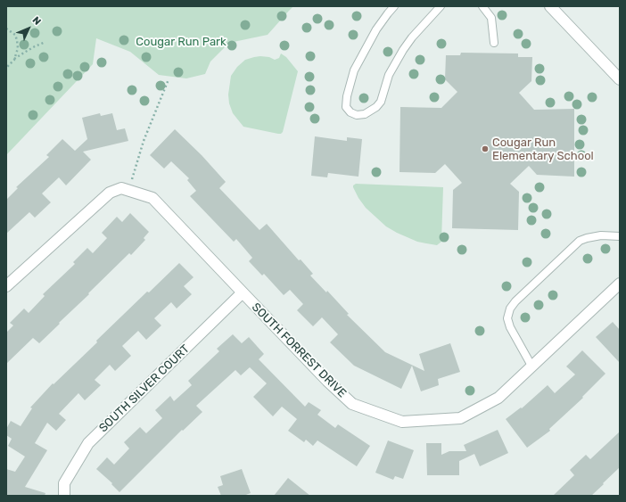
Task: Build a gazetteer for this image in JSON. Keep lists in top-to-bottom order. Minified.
{"streets":{"street":["SOUTH FORREST DRIVE","SOUTH SILVER COURT"]},"crossings":[["SOUTH FORREST DRIVE","SOUTH SILVER COURT"]],"parks":["Cougar Run Park"],"places":["Cougar Run Elementary School"],"north":"top right"}
